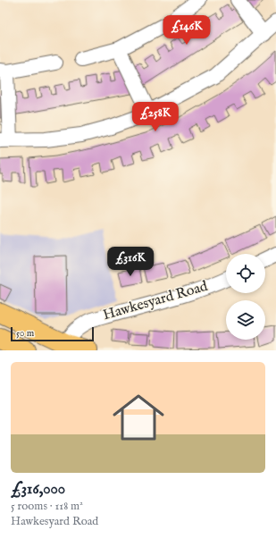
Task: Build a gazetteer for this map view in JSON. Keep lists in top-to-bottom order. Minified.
{"streets":{"street":["Hawkesyard Road"]},"scale_bar":"50 m","page":{"price":["£146K","£258K","£316K"],"scale":"50 m","list":[{"name":"£316,000","note":"5 rooms · 118 m² · Hawkesyard Road"}]}}
